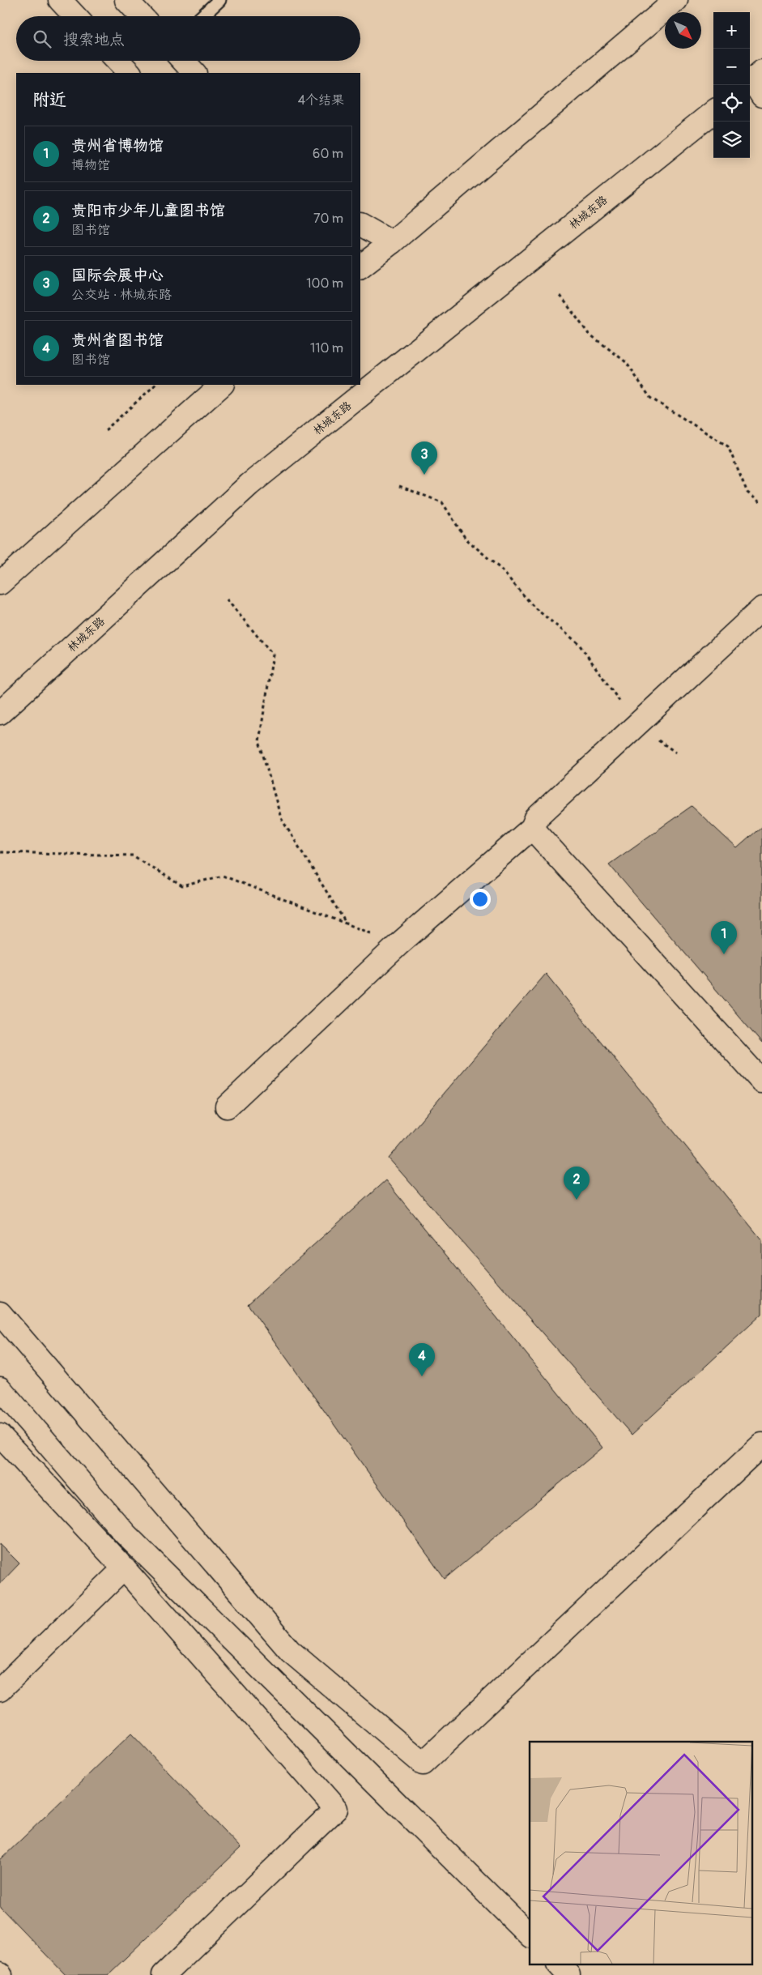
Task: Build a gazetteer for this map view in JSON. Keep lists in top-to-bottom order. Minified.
{"streets":{"street":["林城东路"]},"north":"bottom right","page":{"map_buttons":["+","−"],"search":"搜索地点","heading":["附近","4个结果"],"list":[{"mark":"1","name":"贵州省博物馆","note":"博物馆","value":"60 m"},{"mark":"2","name":"贵阳市少年儿童图书馆","note":"图书馆","value":"70 m"},{"mark":"3","name":"国际会展中心","note":"公交站 · 林城东路","value":"100 m"},{"mark":"4","name":"贵州省图书馆","note":"图书馆","value":"110 m"}],"pins":["3","1","2","4"]}}
